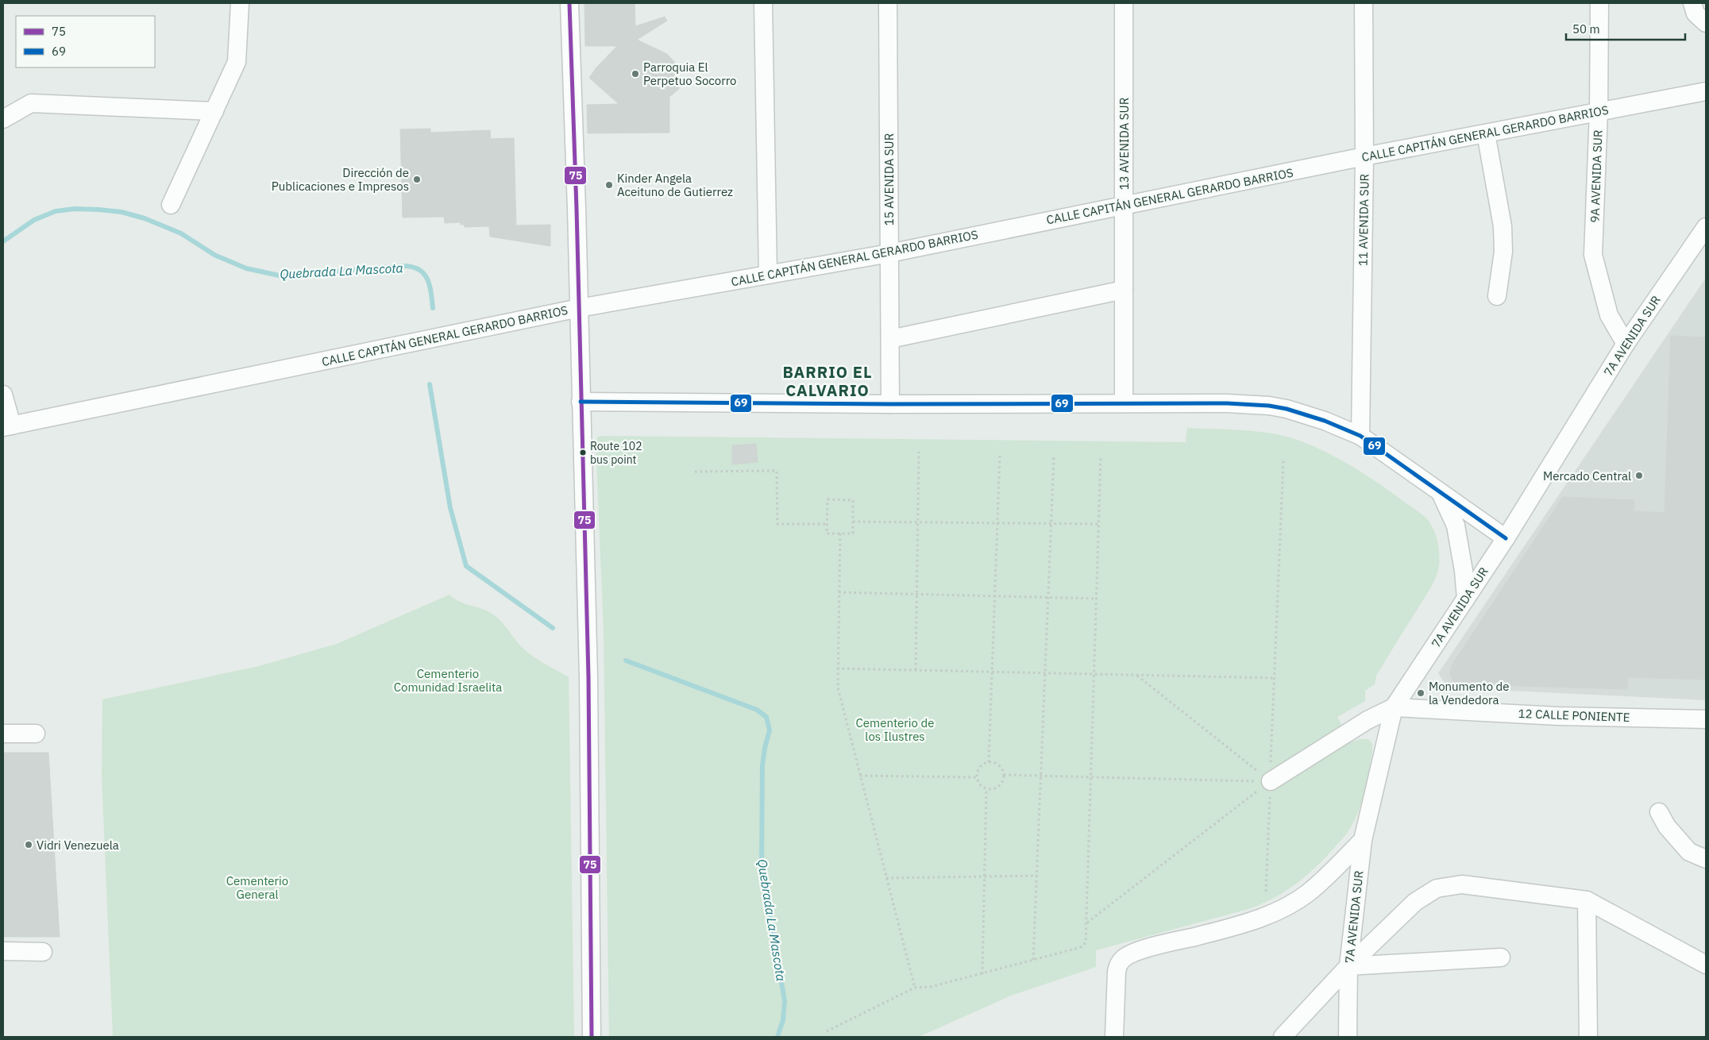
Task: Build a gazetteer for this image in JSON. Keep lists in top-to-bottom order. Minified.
{"streets":{"street":["CALLE CAPITÁN GENERAL GERARDO BARRIOS","13 AVENIDA SUR","9A AVENIDA SUR","15 AVENIDA SUR","11 AVENIDA SUR","7A AVENIDA SUR","12 CALLE PONIENTE"]},"crossings":[["CALLE CAPITÁN GENERAL GERARDO BARRIOS","13 AVENIDA SUR"],["CALLE CAPITÁN GENERAL GERARDO BARRIOS","9A AVENIDA SUR"],["CALLE CAPITÁN GENERAL GERARDO BARRIOS","15 AVENIDA SUR"],["CALLE CAPITÁN GENERAL GERARDO BARRIOS","11 AVENIDA SUR"],["9A AVENIDA SUR","7A AVENIDA SUR"],["7A AVENIDA SUR","12 CALLE PONIENTE"]],"districts":["BARRIO EL CALVARIO"],"water":["Quebrada La Mascota"],"parks":["Cementerio Comunidad Israelita","Cementerio de los Ilustres","Cementerio General"],"places":["Parroquia El Perpetuo Socorro","Dirección de Publicaciones e Impresos","Kinder Angela Aceituno de Gutierrez","Route 102 bus point","Mercado Central","Monumento de la Vendedora","Vidri Venezuela"],"lines":["transit line 75","transit line 69"],"legend":["75","69"],"scale_bar":"50 m"}
